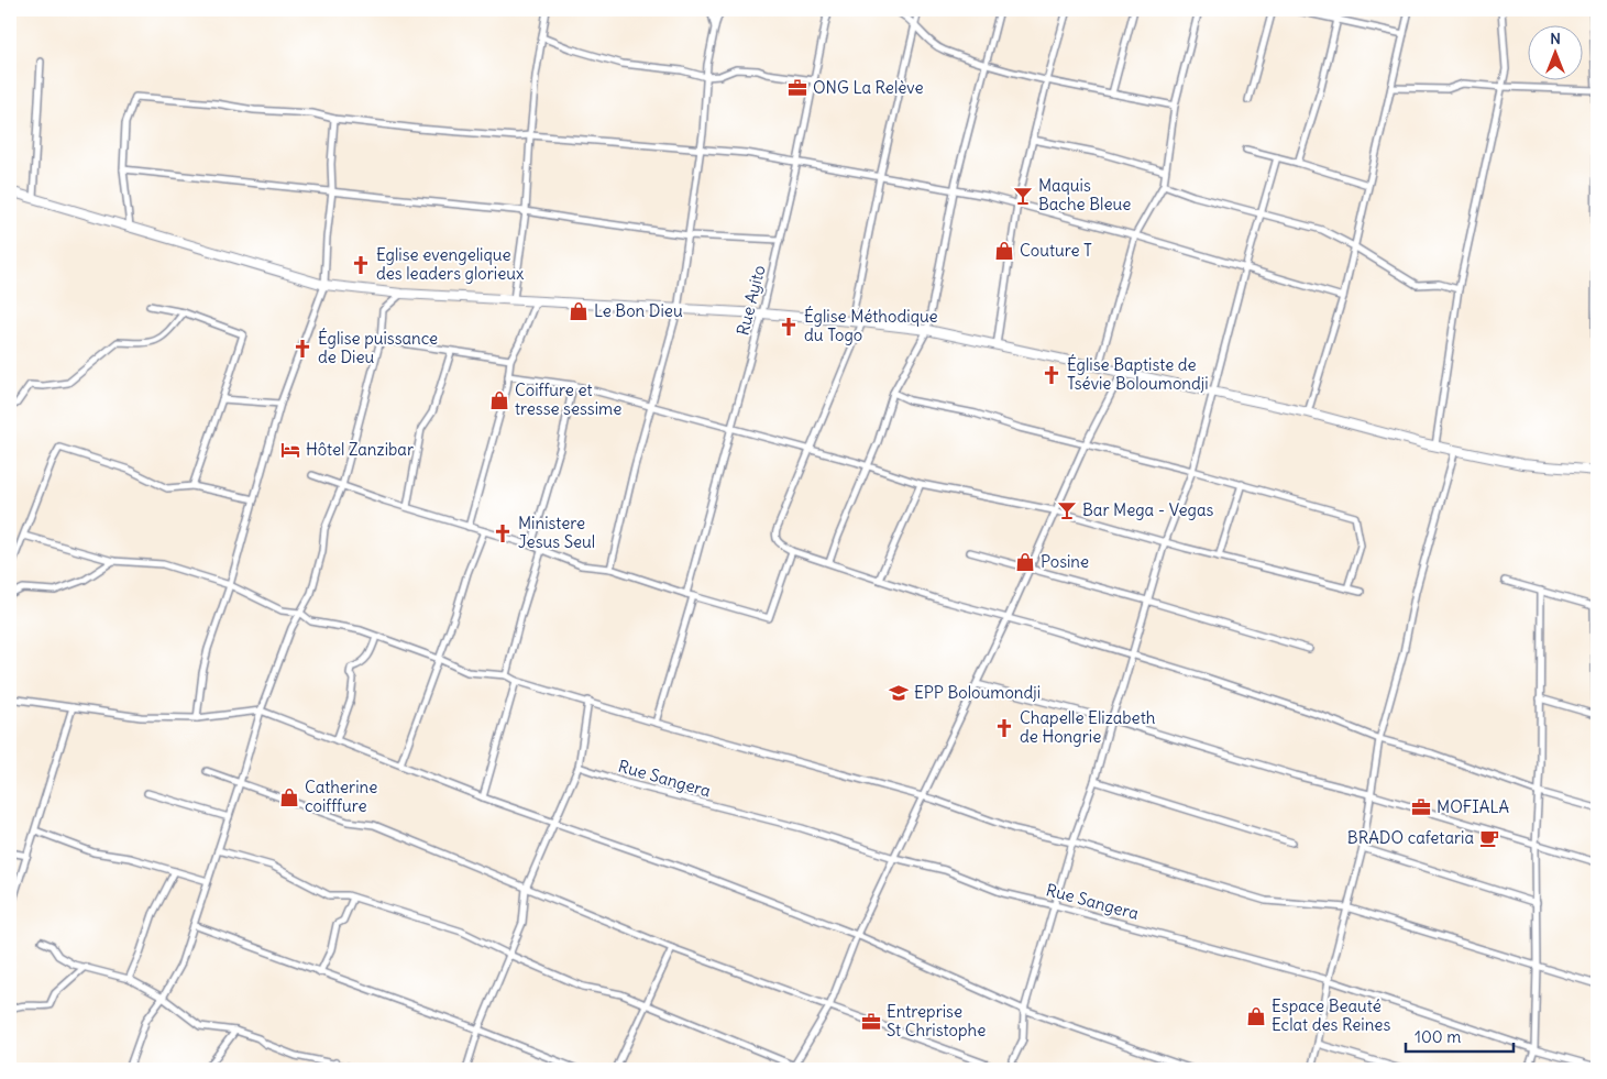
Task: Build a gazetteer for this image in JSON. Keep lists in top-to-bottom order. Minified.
{"streets":{"street":["Rue Ayito","Rue Sangera"]},"places":{"office":["ONG La Relève","MOFIALA","Entreprise St Christophe"],"bar":["Maquis Bache Bleue","Bar Mega - Vegas"],"shop":["Couture T","Le Bon Dieu","Coiffure et tresse sessime","Posine","Catherine coifffure","Espace Beauté Eclat des Reines"],"church":["Eglise evengelique des leaders glorieux","Église Méthodique du Togo","Église puissance de Dieu","Église Baptiste de Tsévie Boloumondji","Ministere Jesus Seul","Chapelle Elizabeth de Hongrie"],"hotel":["Hôtel Zanzibar"],"school or university":["EPP Boloumondji"],"cafe":["BRADO cafetaria"]},"scale_bar":"100 m","north":"top"}
